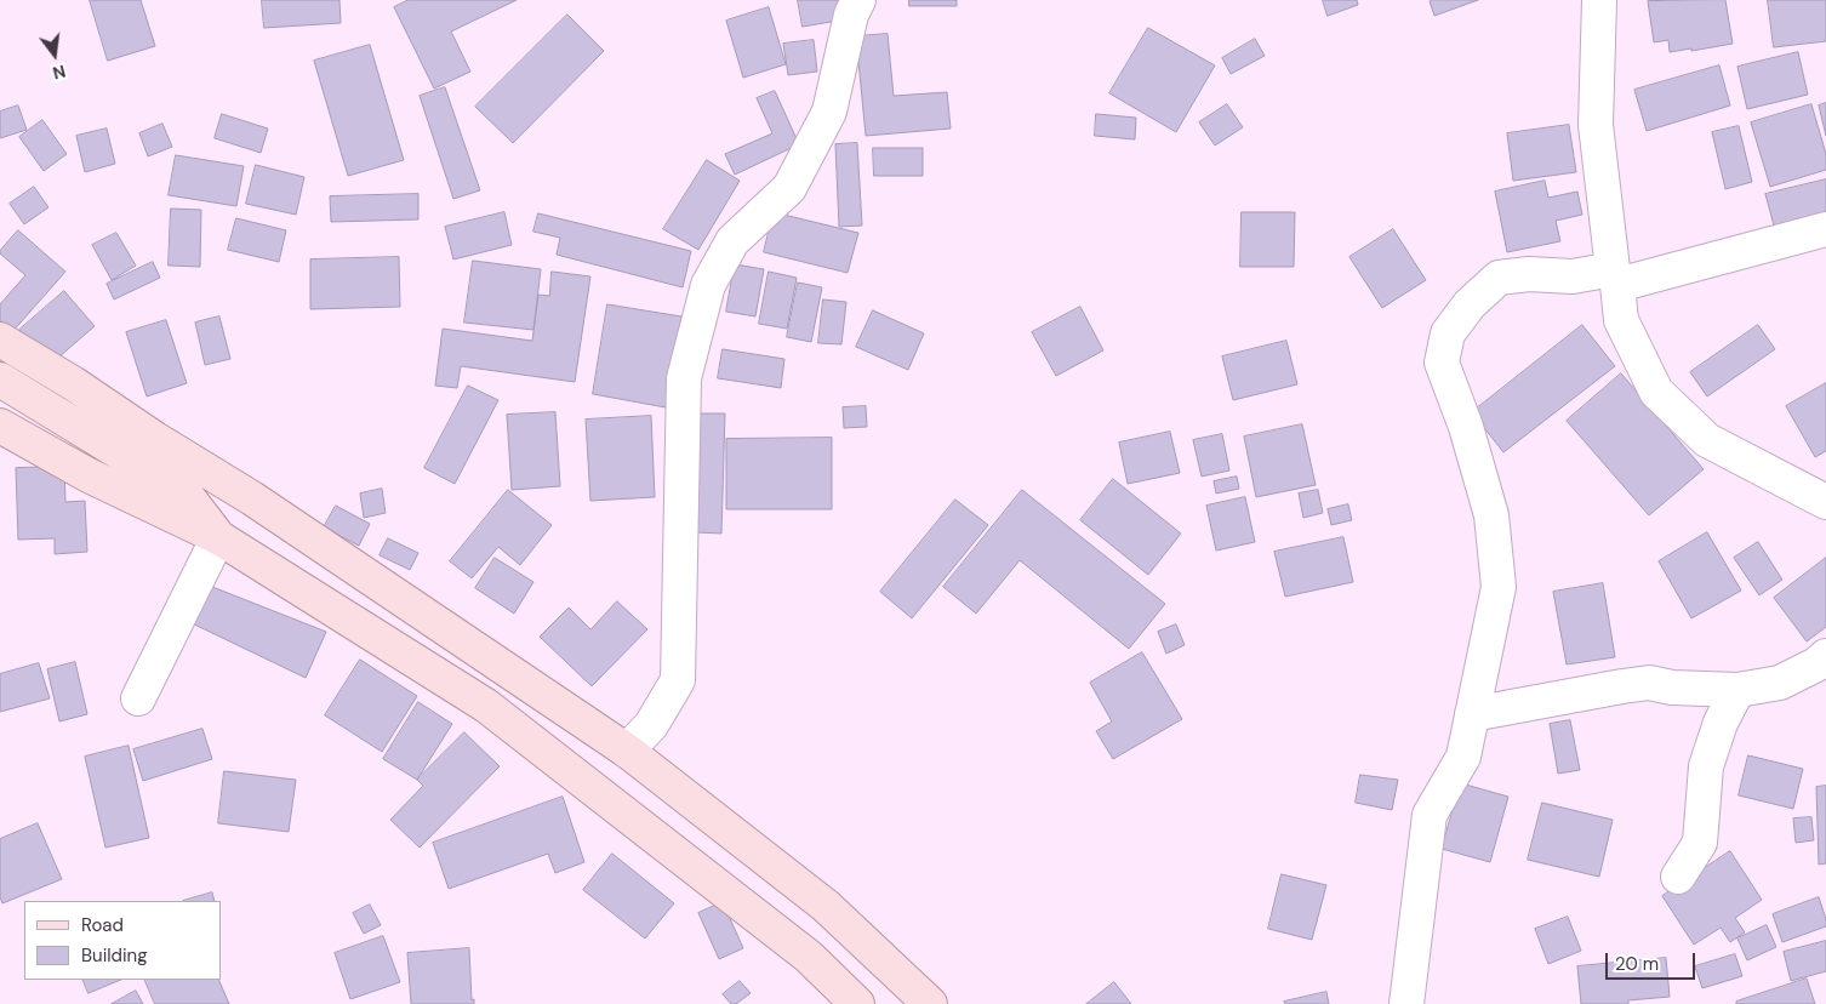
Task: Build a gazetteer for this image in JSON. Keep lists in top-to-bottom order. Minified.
{"legend":["Road","Building"],"scale_bar":"20 m","north":"bottom"}
